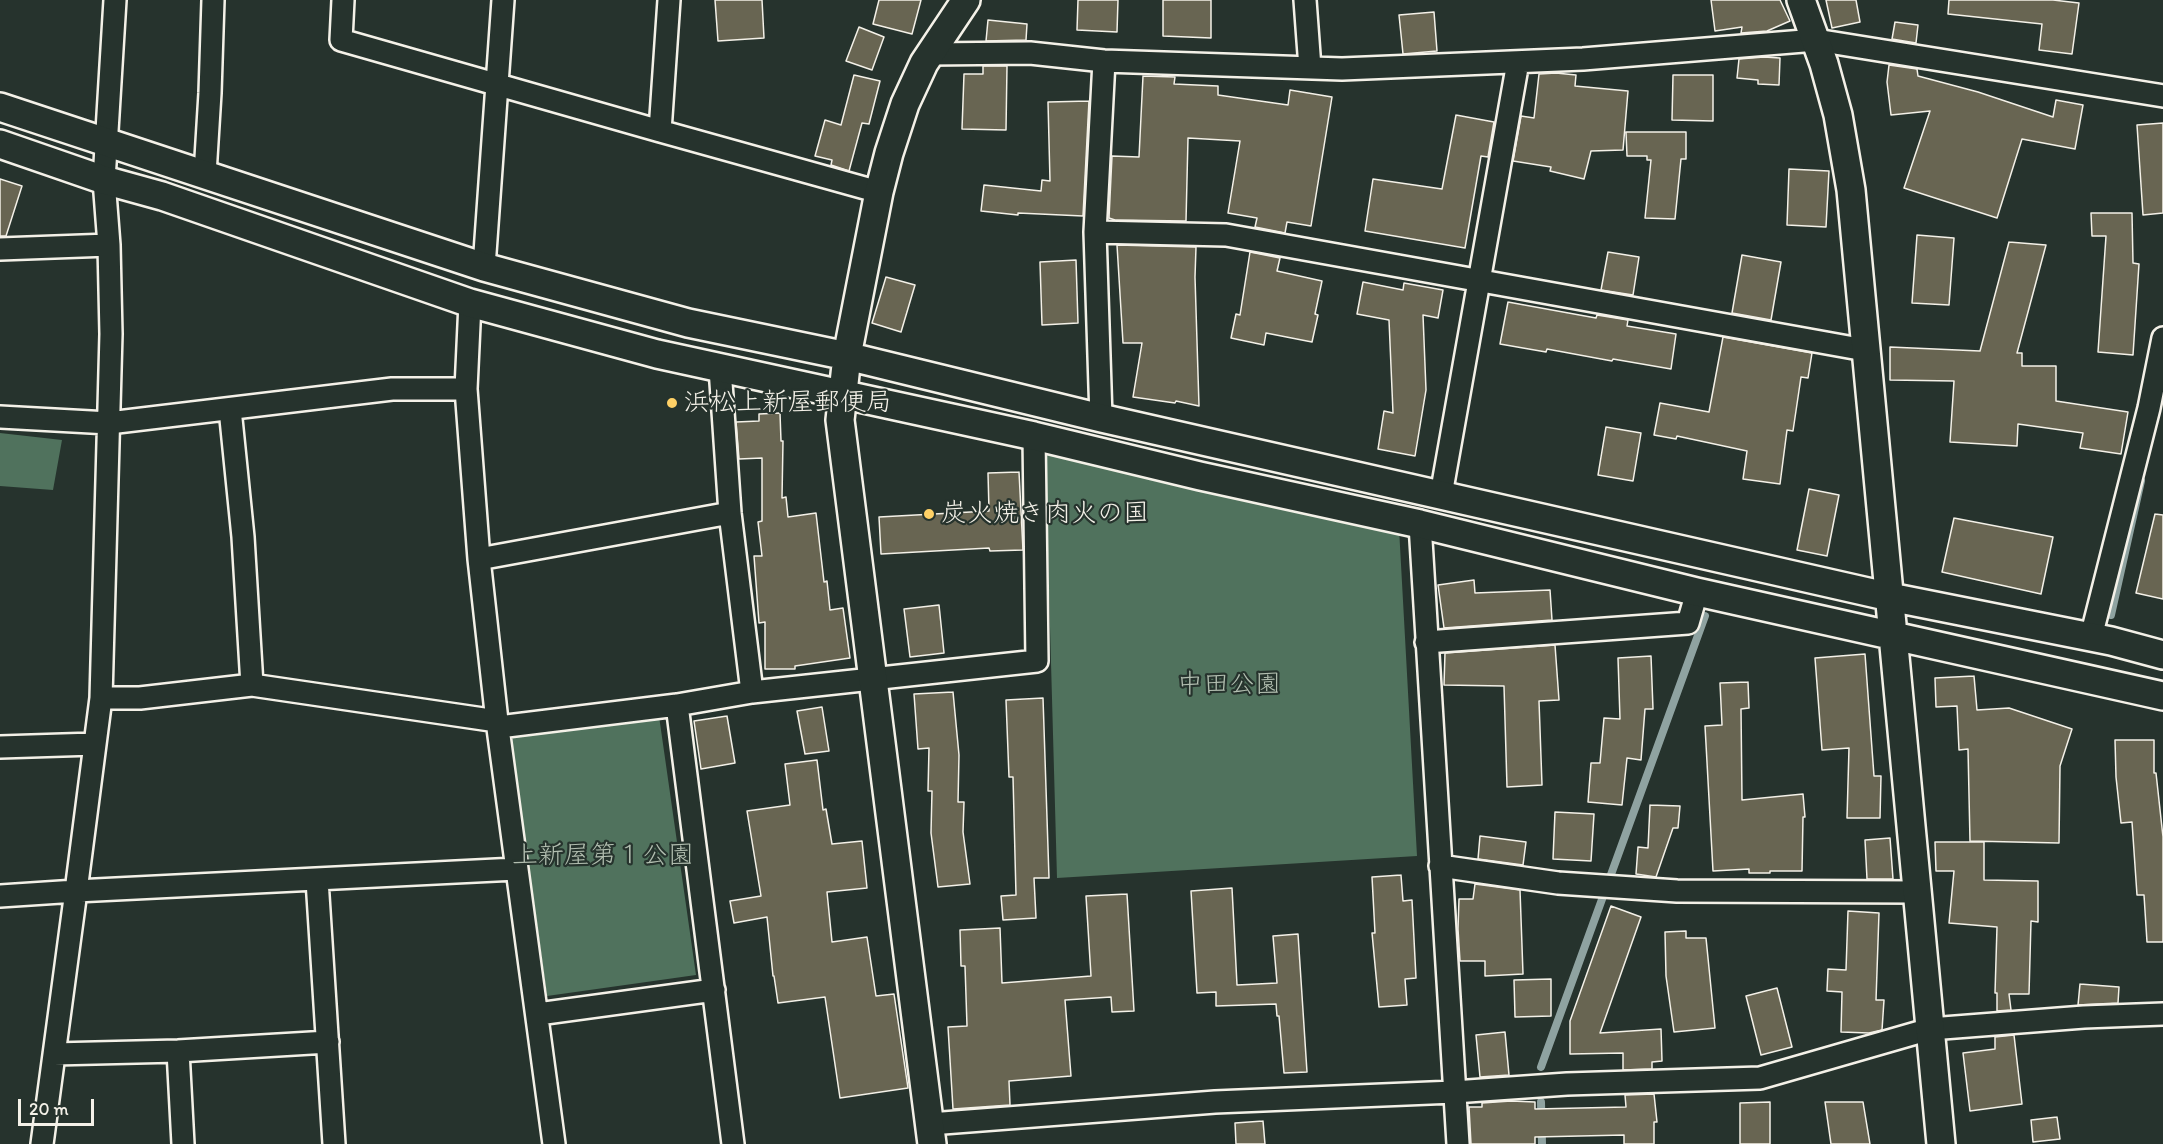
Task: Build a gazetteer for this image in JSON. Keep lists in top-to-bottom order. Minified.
{"parks":["中田公園","上新屋第１公園"],"places":["浜松上新屋郵便局","炭火焼き肉火の国"],"scale_bar":"20 m"}
